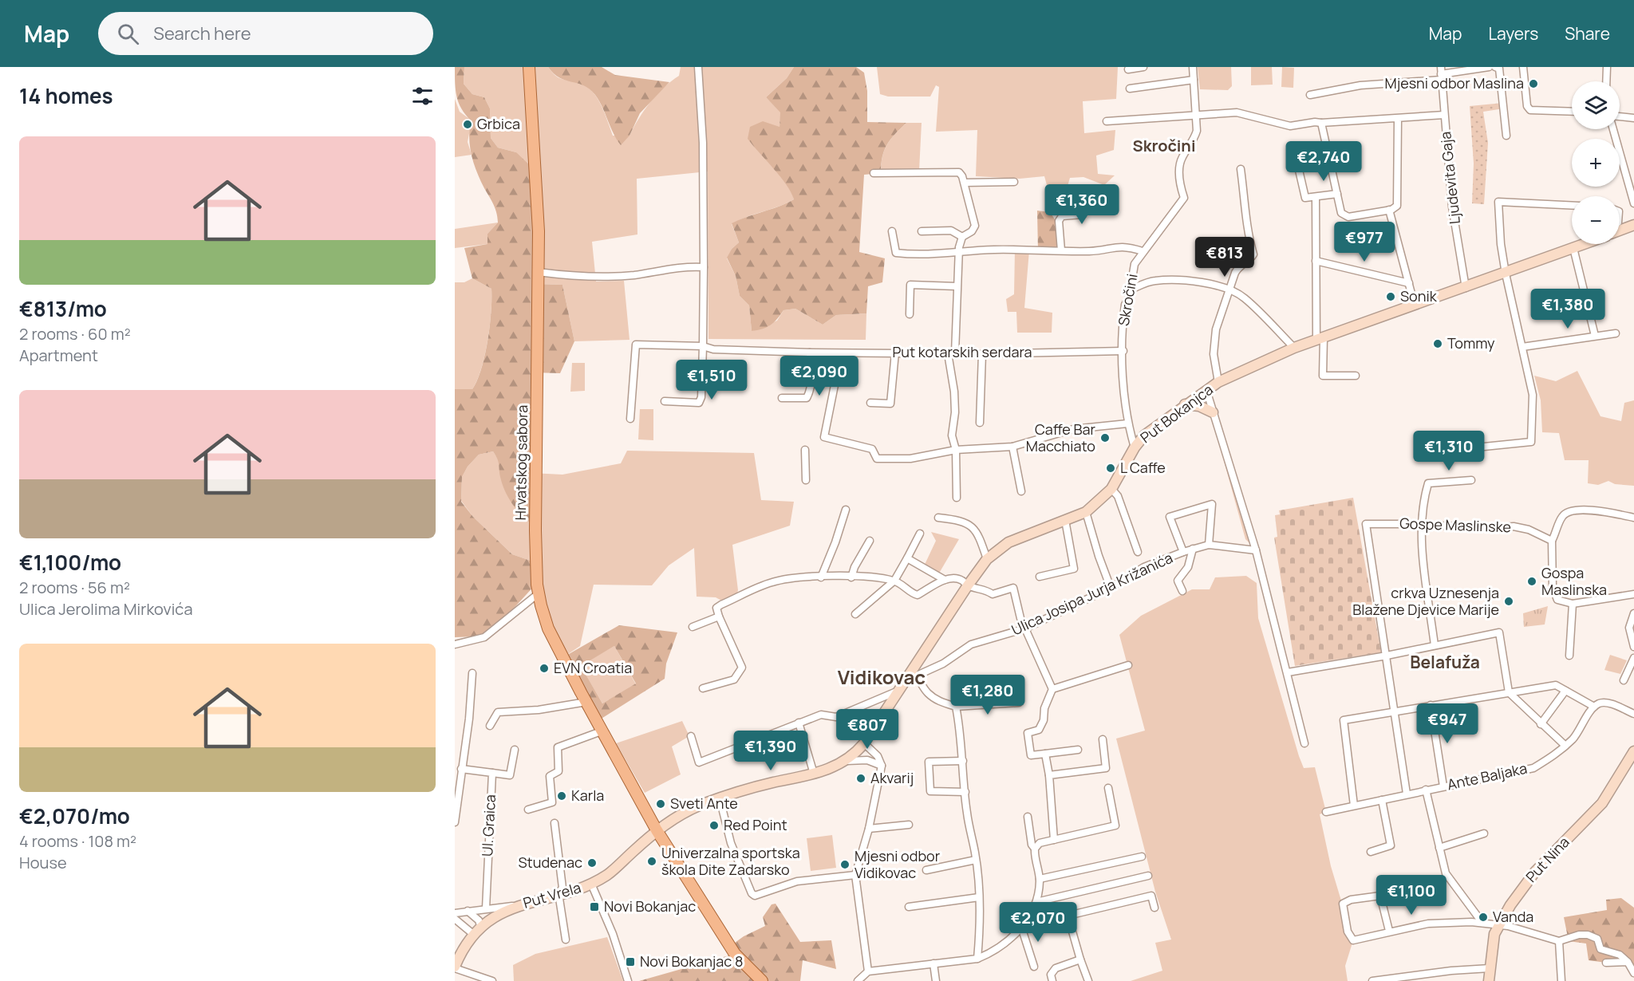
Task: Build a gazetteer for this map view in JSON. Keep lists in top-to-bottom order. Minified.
{"streets":{"main road":["Put Bokanjca","Hrvatskog sabora","Put Nina","Put Vrela"],"street":["Ljudevita Gaja","Skročini","Put kotarskih serdara","Gospe Maslinske","Ulica Josipa Jurja Križanića","Ante Baljaka","Ul. Graica"]},"crossings":[["Ljudevita Gaja","Put Bokanjca"],["Skročini","Put kotarskih serdara"],["Skročini","Put Bokanjca"],["Put Bokanjca","Hrvatskog sabora"],["Put Bokanjca","Ulica Josipa Jurja Križanića"],["Put Bokanjca","Put Vrela"],["Hrvatskog sabora","Put Vrela"]],"districts":["Skročini","Belafuža","Vidikovac"],"places":{"other":["Mjesni odbor Maslina","Grbica","Sonik","Tommy","Caffe Bar Macchiato","L Caffe","Gospa Maslinska","crkva Uznesenja Blažene Djevice Marije","EVN Croatia","Akvarij","Karla","Sveti Ante","Red Point","Univerzalna sportska škola Dite Zadarsko","Studenac","Mjesni odbor Vidikovac","Vanda"],"transit":["Novi Bokanjac","Novi Bokanjac 8"]},"page":{"header":"Map","search":"Search here","nav":["Map","Layers","Share"],"heading":"14 homes","map_buttons":["+","−"],"list":[{"name":"€813/mo","note":"2 rooms · 60 m² · Apartment"},{"name":"€1,100/mo","note":"2 rooms · 56 m² · Ulica Jerolima Mirkovića"},{"name":"€2,070/mo","note":"4 rooms · 108 m² · House"}],"price":["€2,740","€1,360","€977","€813","€1,380","€2,090","€1,510","€1,310","€1,280","€947","€807","€1,390","€1,100","€2,070"]}}
